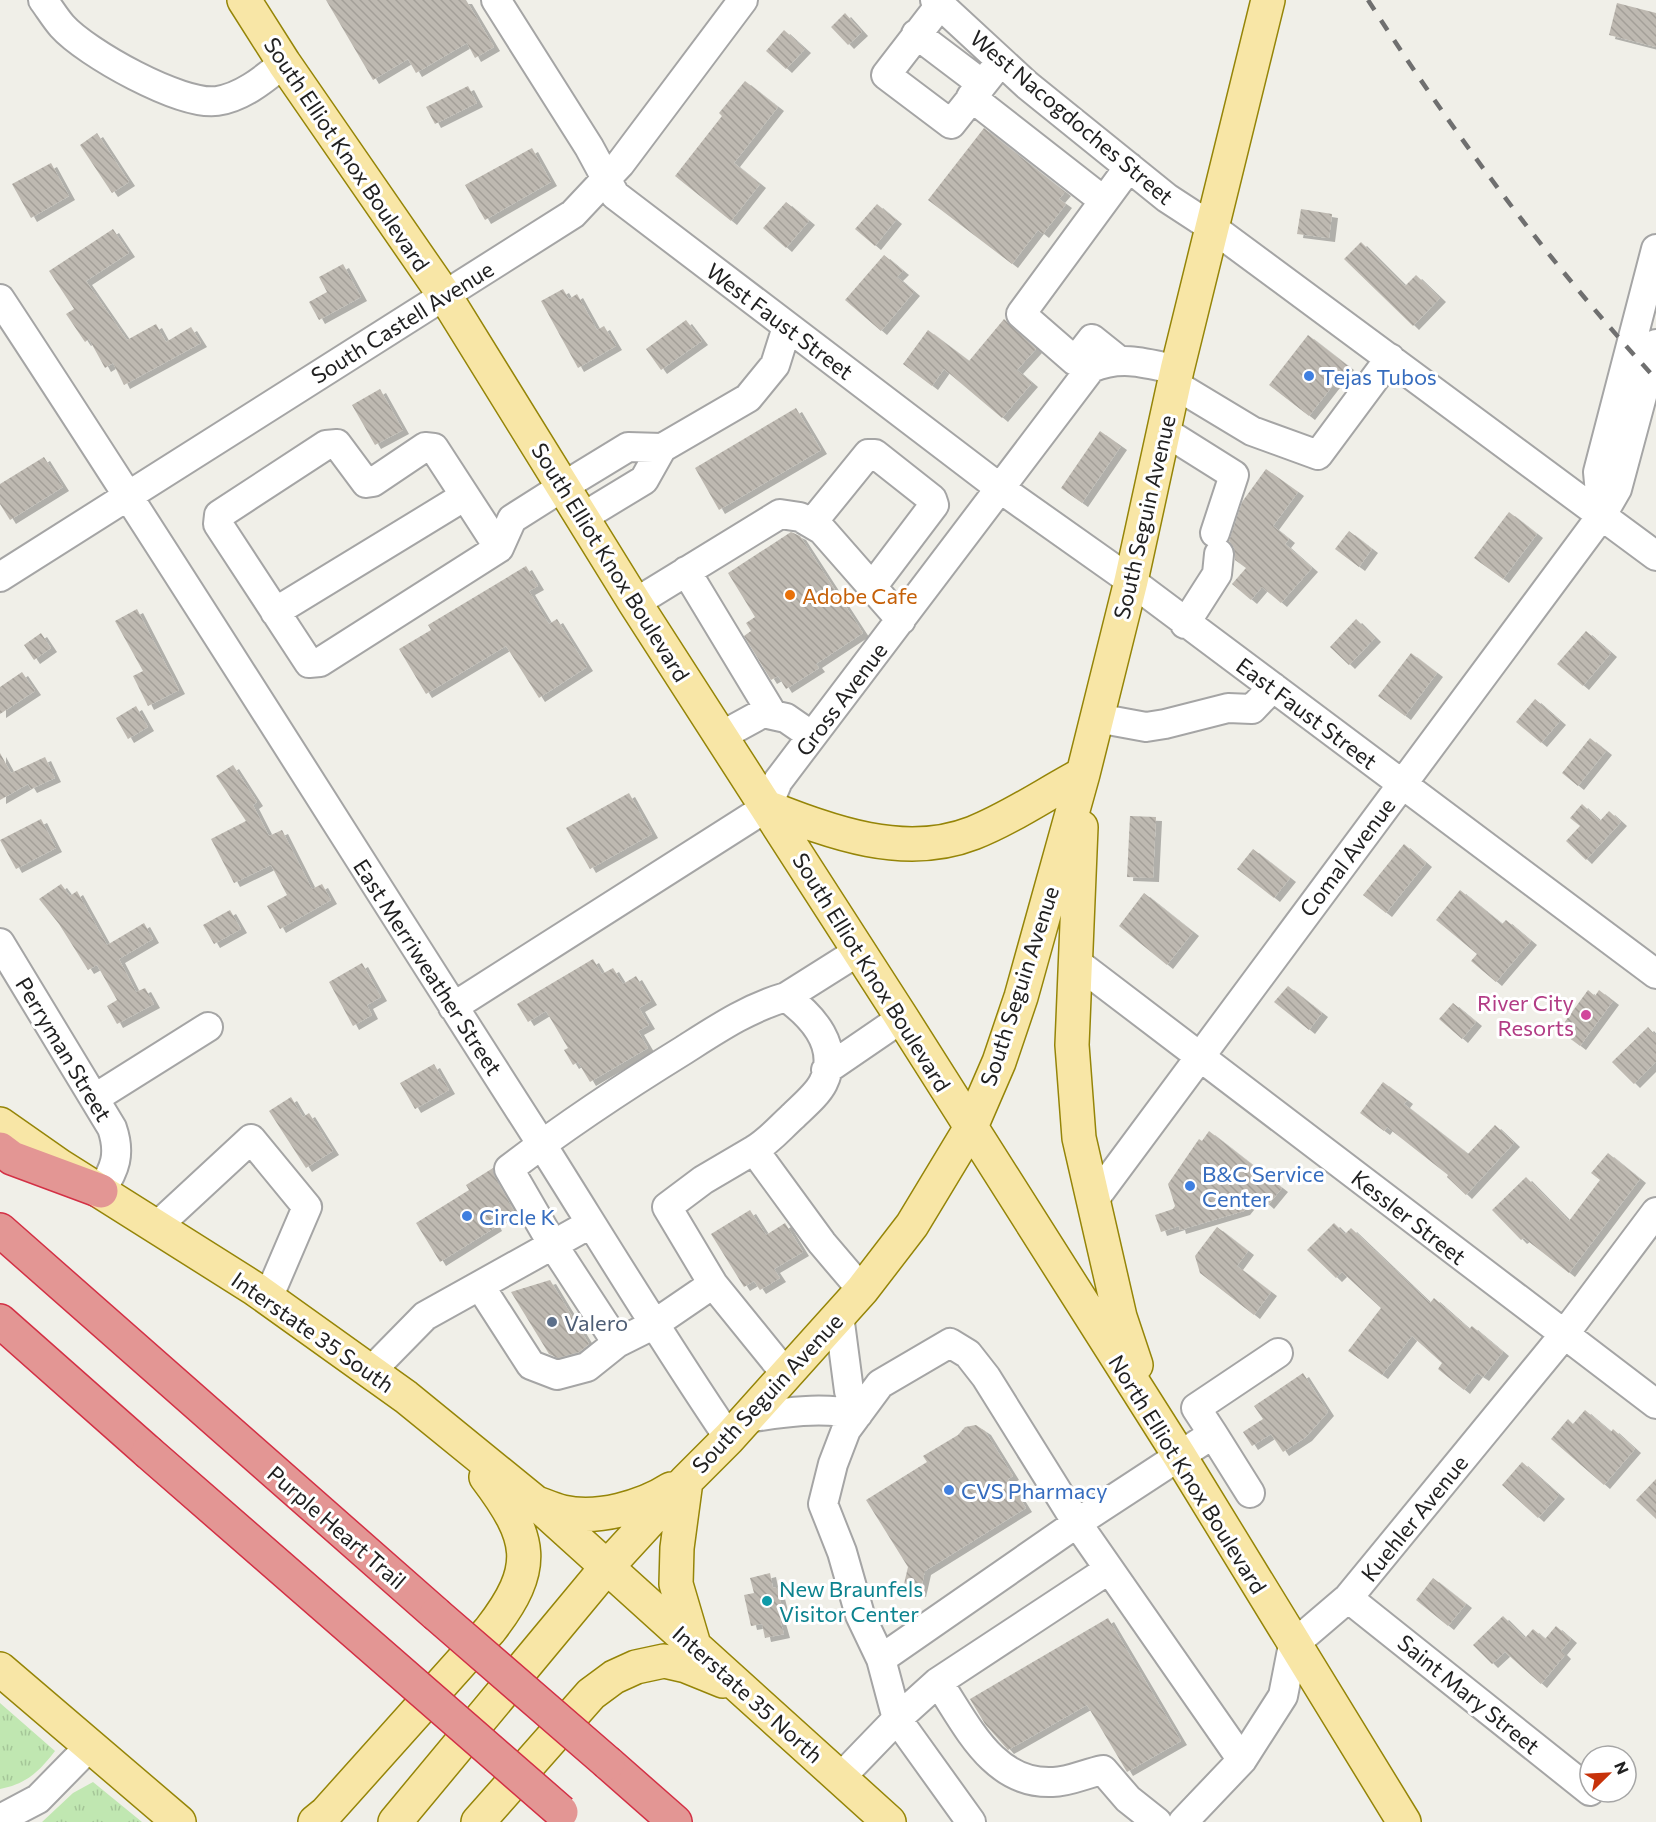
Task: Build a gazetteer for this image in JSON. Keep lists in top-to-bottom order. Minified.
{"streets":{"highway":["Purple Heart Trail"],"main road":["South Elliot Knox Boulevard","South Seguin Avenue","Interstate 35 South","North Elliot Knox Boulevard","Interstate 35 North"],"street":["West Nacogdoches Street","West Faust Street","South Castell Avenue","Gross Avenue","East Faust Street","Comal Avenue","East Merriweather Street","Perryman Street","Kessler Street","Kuehler Avenue","Saint Mary Street"]},"crossings":[["West Nacogdoches Street","South Seguin Avenue"],["West Nacogdoches Street","Gross Avenue"],["West Nacogdoches Street","Comal Avenue"],["South Elliot Knox Boulevard","South Castell Avenue"],["South Elliot Knox Boulevard","South Seguin Avenue"],["South Elliot Knox Boulevard","Gross Avenue"],["South Elliot Knox Boulevard","North Elliot Knox Boulevard"],["West Faust Street","South Castell Avenue"],["West Faust Street","South Seguin Avenue"],["West Faust Street","Gross Avenue"],["West Faust Street","East Faust Street"],["South Castell Avenue","East Merriweather Street"],["South Seguin Avenue","Gross Avenue"],["South Seguin Avenue","East Faust Street"],["South Seguin Avenue","East Merriweather Street"],["South Seguin Avenue","Interstate 35 South"],["South Seguin Avenue","North Elliot Knox Boulevard"],["South Seguin Avenue","Interstate 35 North"],["East Faust Street","Comal Avenue"],["Comal Avenue","Kessler Street"],["Perryman Street","Interstate 35 South"],["Kessler Street","Kuehler Avenue"],["Interstate 35 South","Interstate 35 North"],["North Elliot Knox Boulevard","Kuehler Avenue"],["Kuehler Avenue","Saint Mary Street"]],"places":["Tejas Tubos","Adobe Cafe","River City Resorts","B&C Service Center","Circle K","Valero","CVS Pharmacy","New Braunfels Visitor Center"],"north":"top right"}
